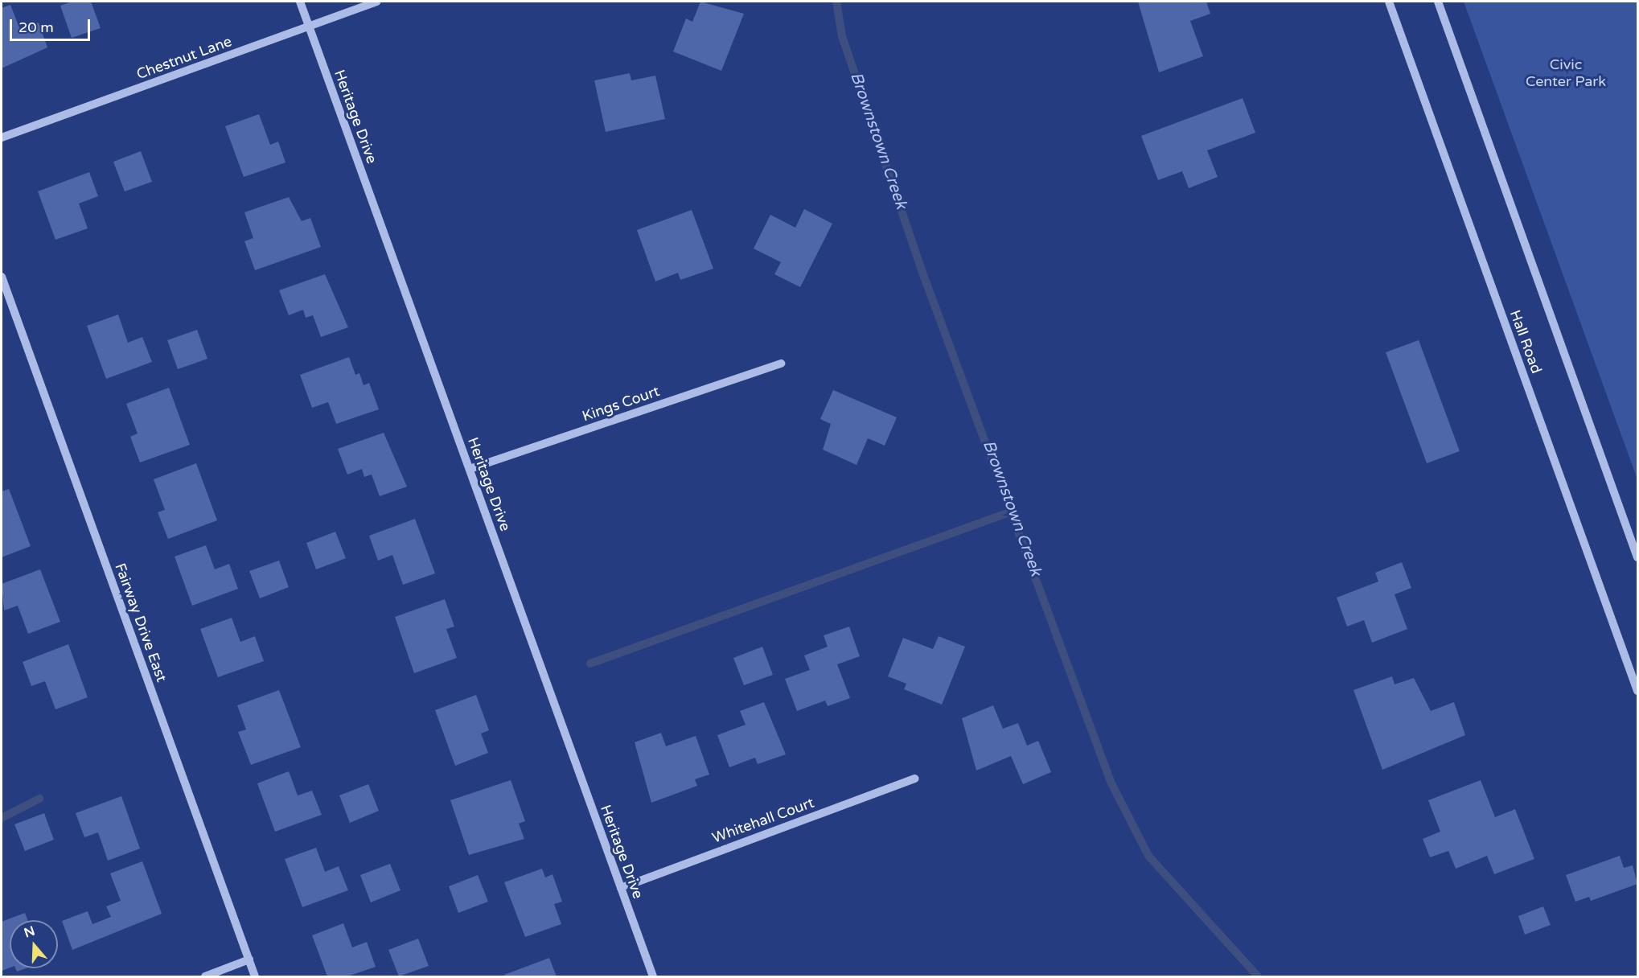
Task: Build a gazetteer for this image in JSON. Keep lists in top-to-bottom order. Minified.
{"streets":{"street":["Chestnut Lane","Heritage Drive","Hall Road","Kings Court","Fairway Drive East","Whitehall Court"]},"crossings":[["Chestnut Lane","Heritage Drive"],["Heritage Drive","Kings Court"],["Heritage Drive","Whitehall Court"]],"water":["Brownstown Creek"],"parks":["Civic Center Park"],"scale_bar":"20 m","north":"top"}
